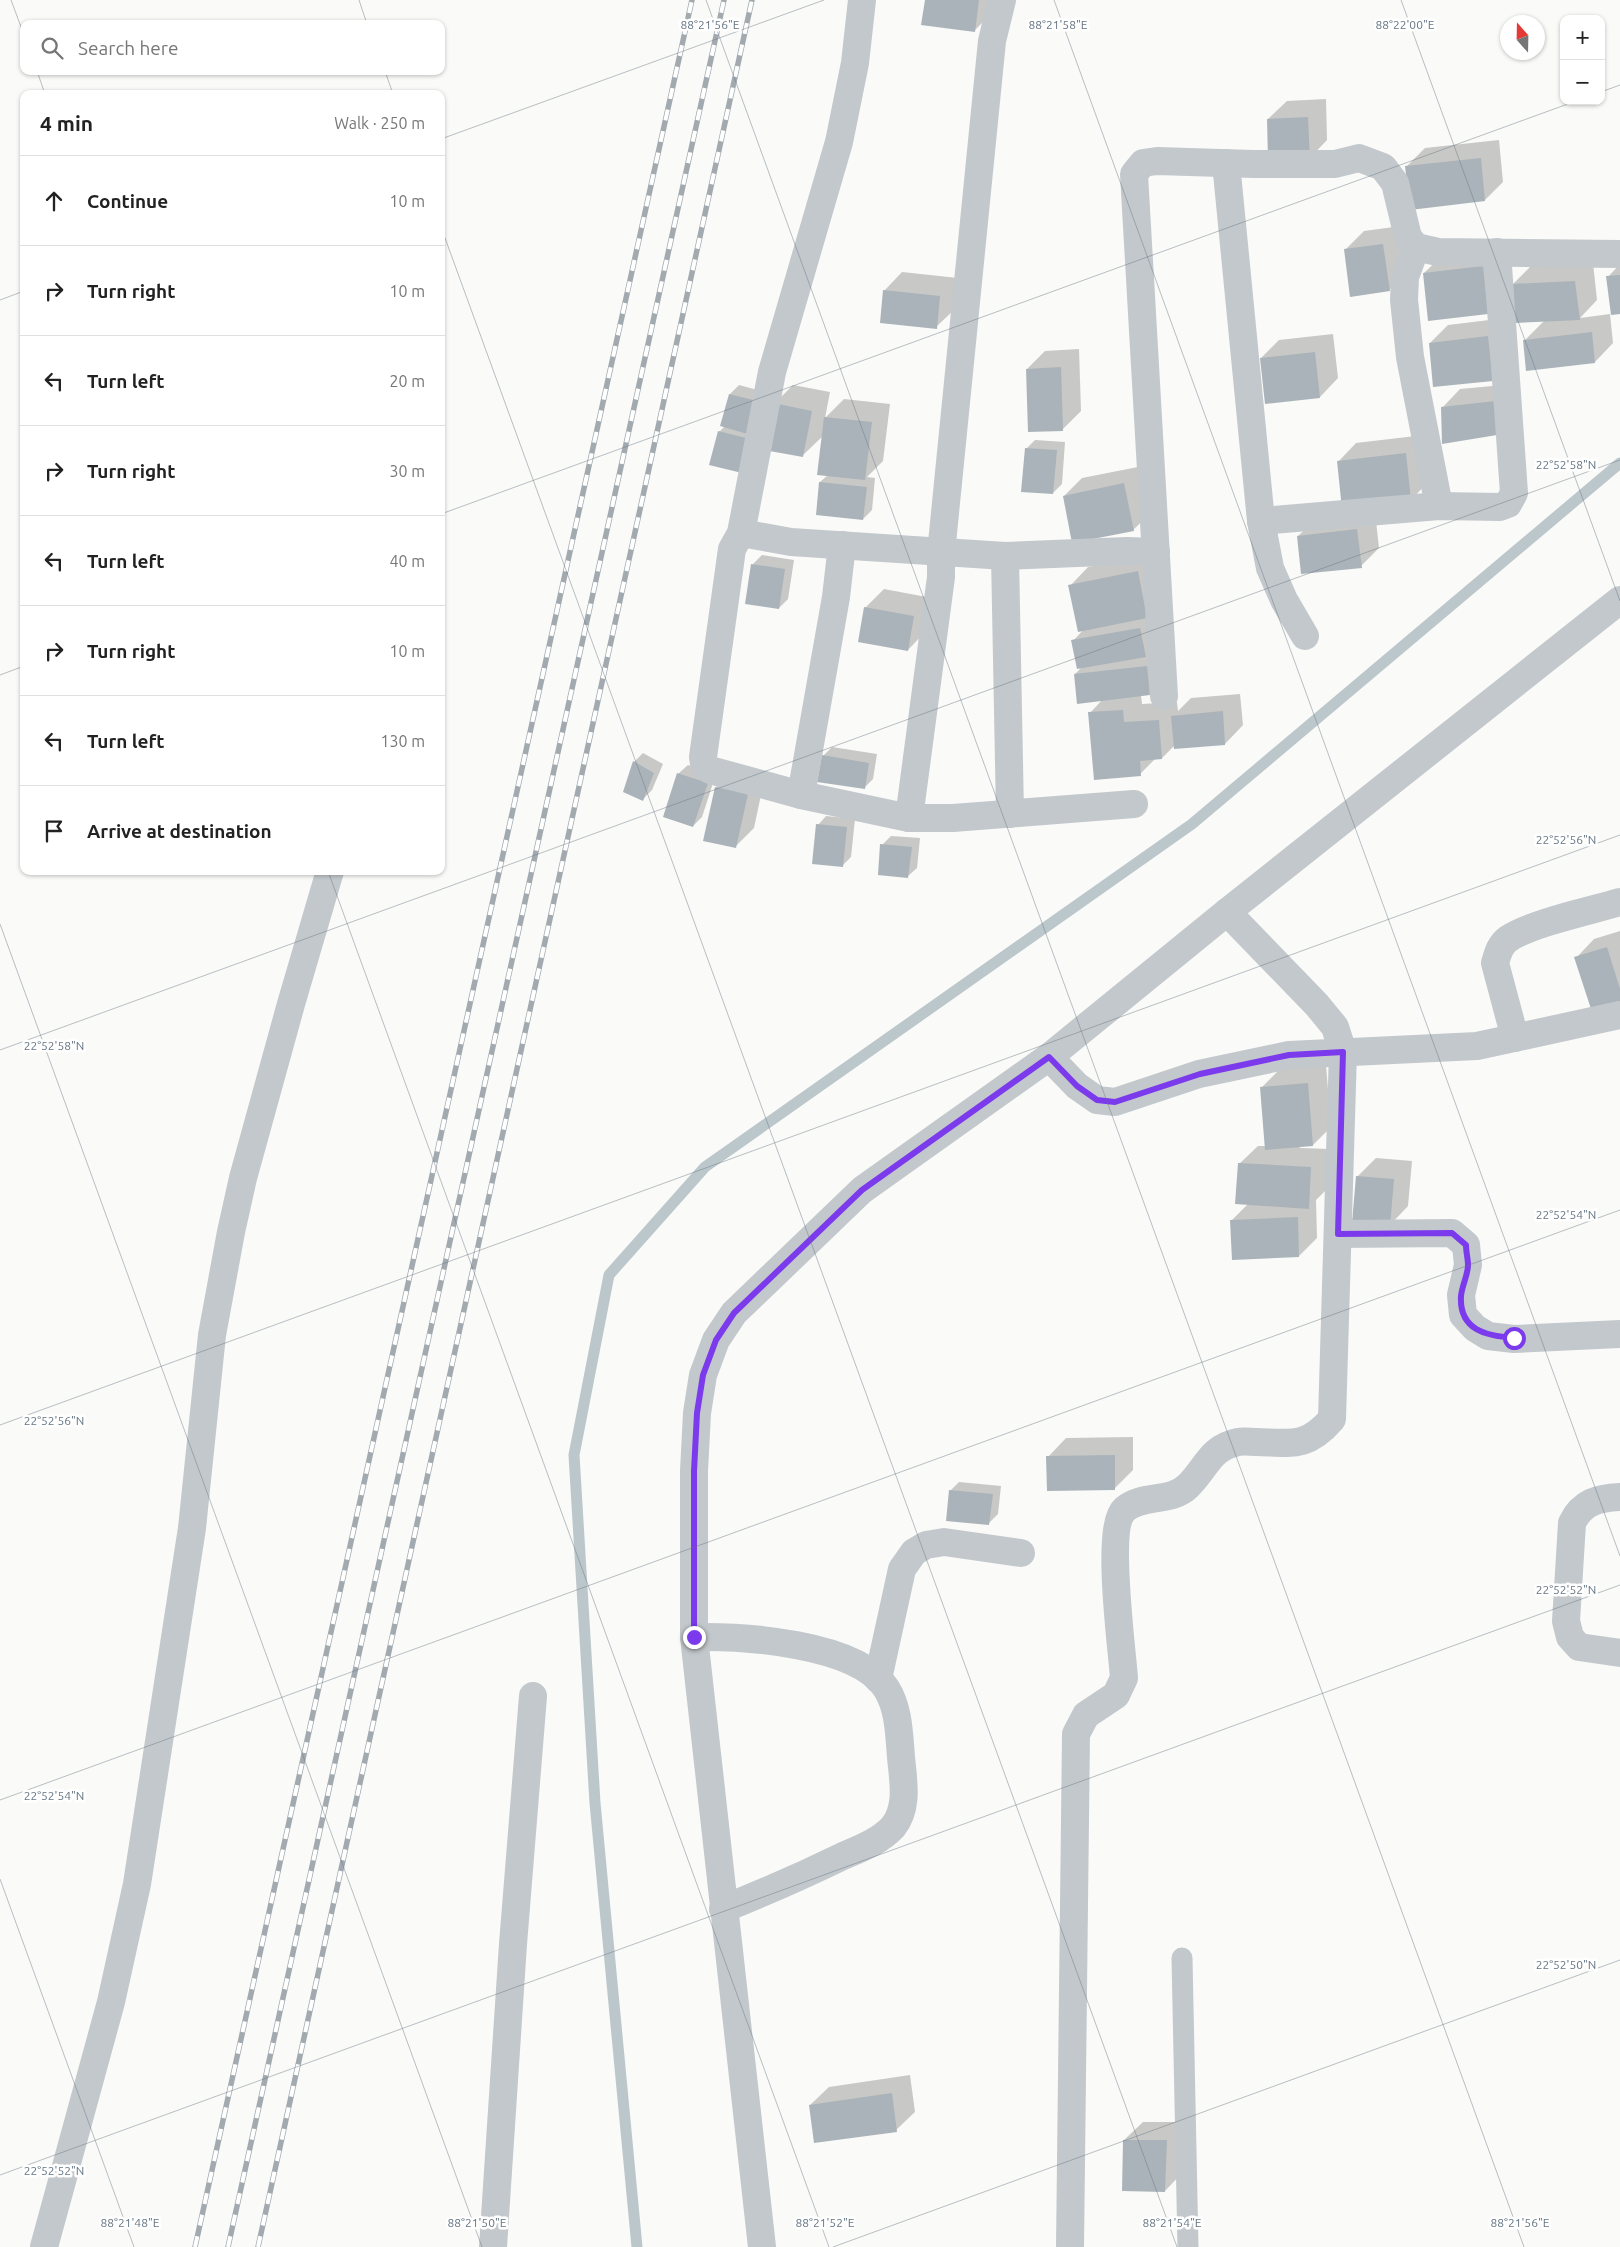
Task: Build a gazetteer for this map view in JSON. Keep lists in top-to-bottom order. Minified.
{"north":"top","page":{"map_buttons":["+","−"],"search":"Search here","heading":["4 min","Walk · 250 m"],"list":[["Continue","10 m"],["Turn right","10 m"],["Turn left","20 m"],["Turn right","30 m"],["Turn left","40 m"],["Turn right","10 m"],["Turn left","130 m"],"Arrive at destination"]},"coordinates":["88°21'56\"E","88°21'58\"E","88°22'00\"E","22°52'58\"N","22°52'56\"N","22°52'54\"N","22°52'52\"N","22°52'50\"N","88°21'48\"E","88°21'50\"E","88°21'52\"E","88°21'54\"E"]}
